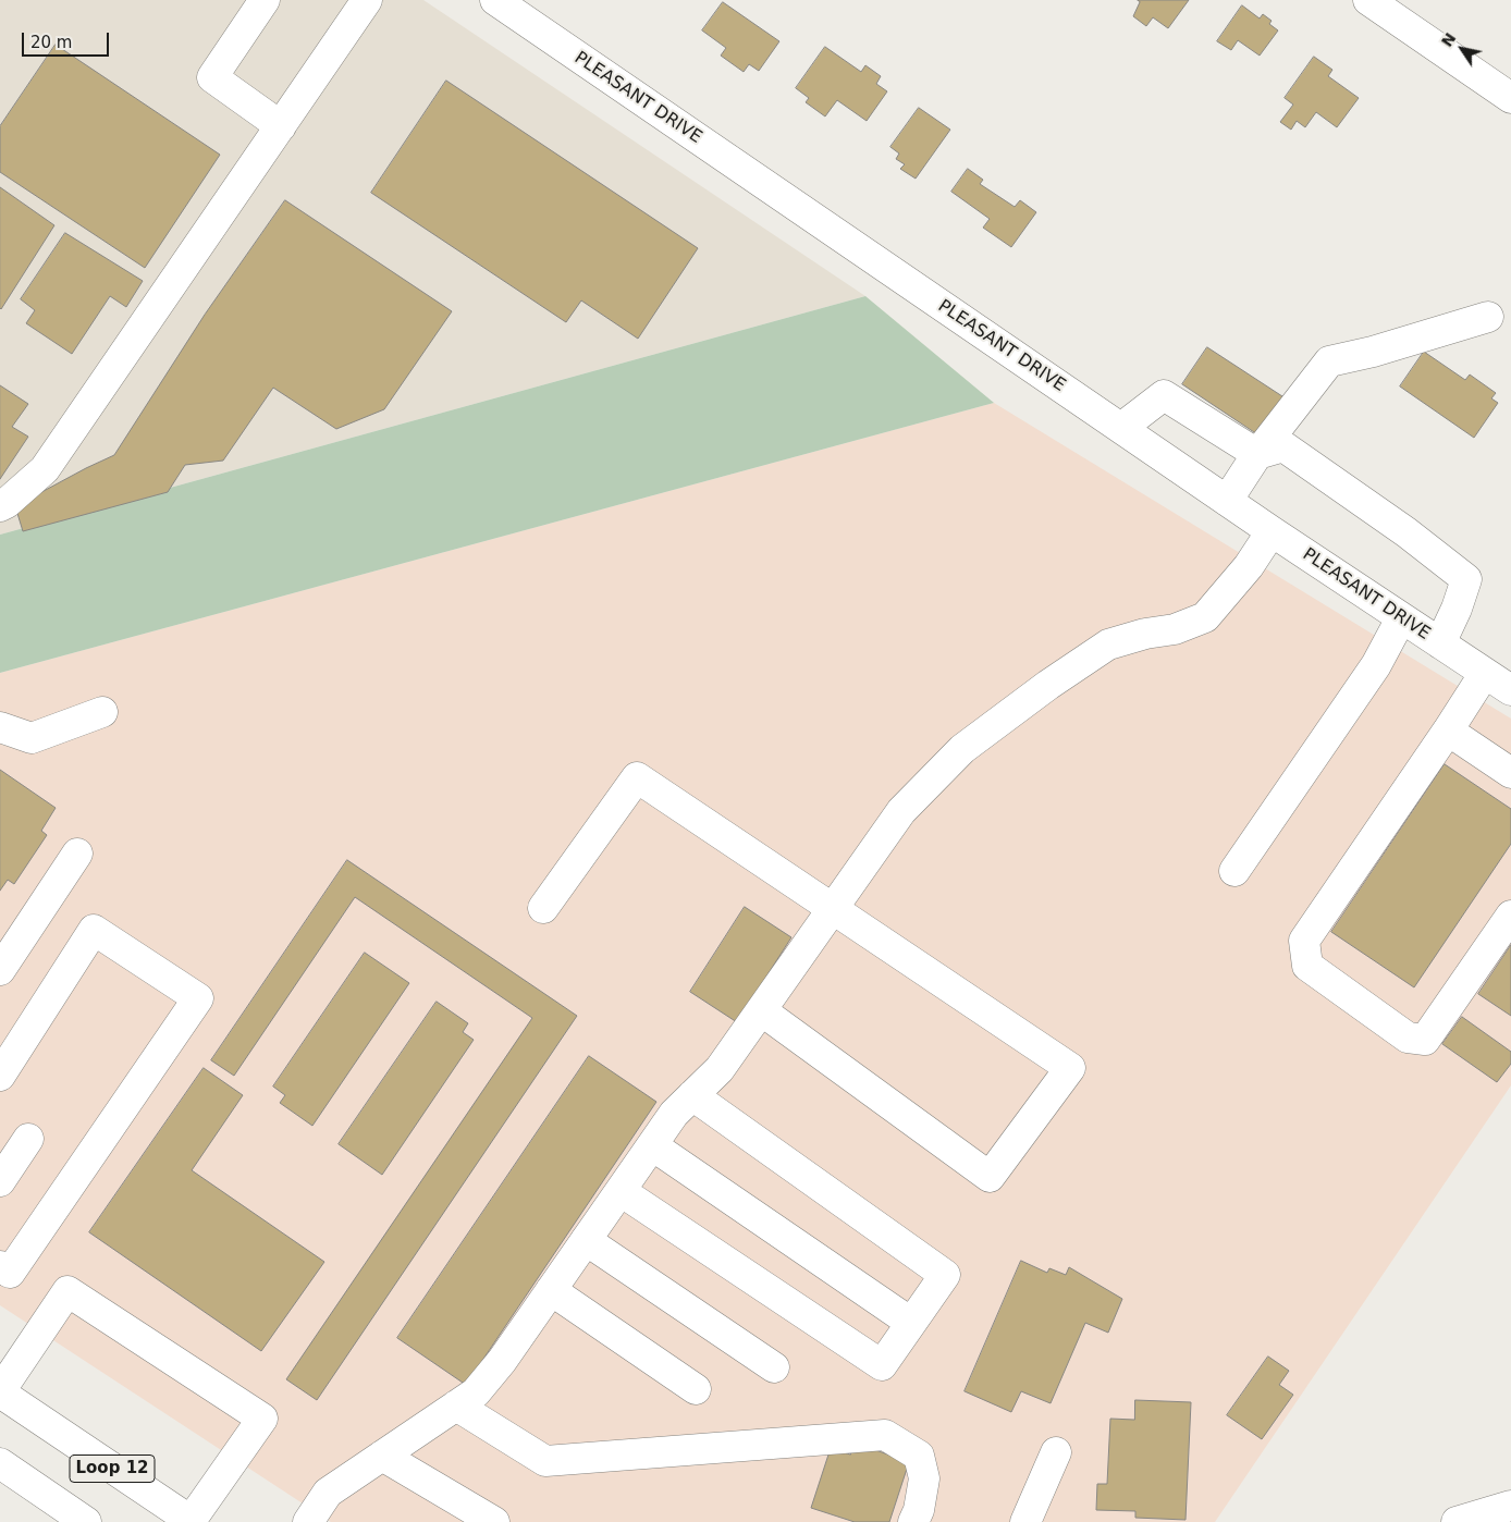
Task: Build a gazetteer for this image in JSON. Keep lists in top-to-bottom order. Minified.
{"streets":{"street":["PLEASANT DRIVE","Loop 12"]},"scale_bar":"20 m","north":"top left"}
